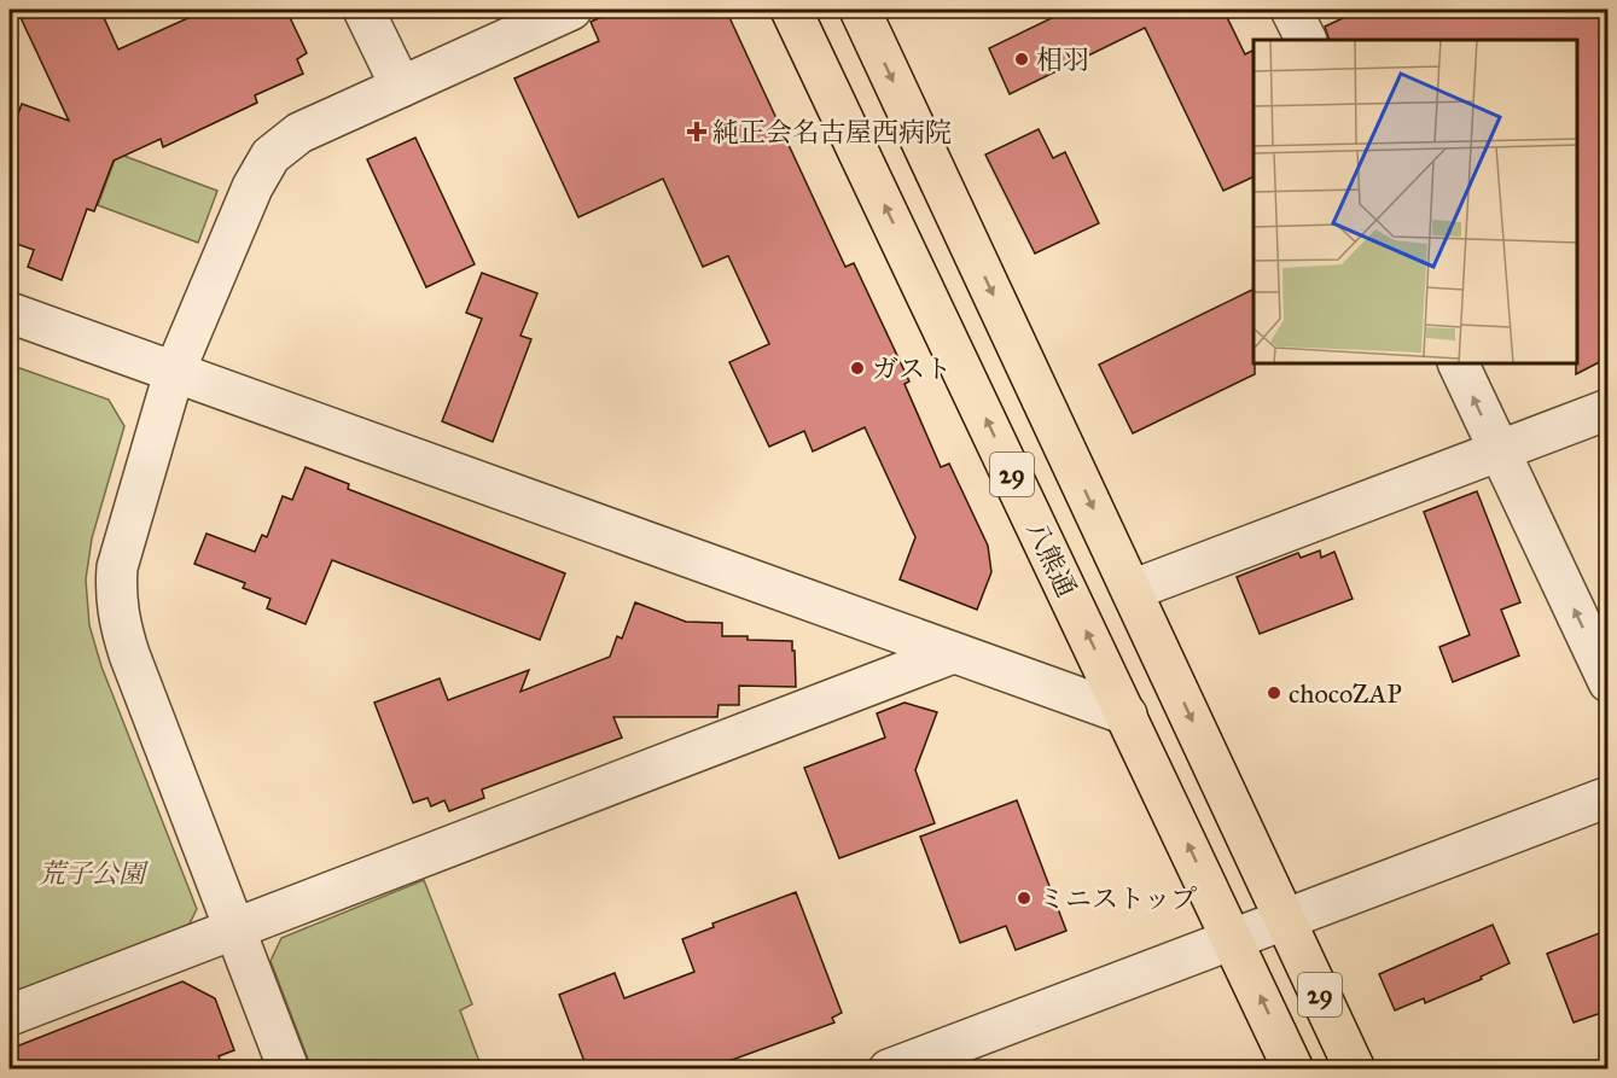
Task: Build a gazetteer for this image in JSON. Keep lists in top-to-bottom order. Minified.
{"streets":{"main road":["29","八熊通"]},"parks":["荒子公園"],"places":{"other":["相羽","ガスト","chocoZAP","ミニストップ"],"health":["純正会名古屋西病院"]}}
